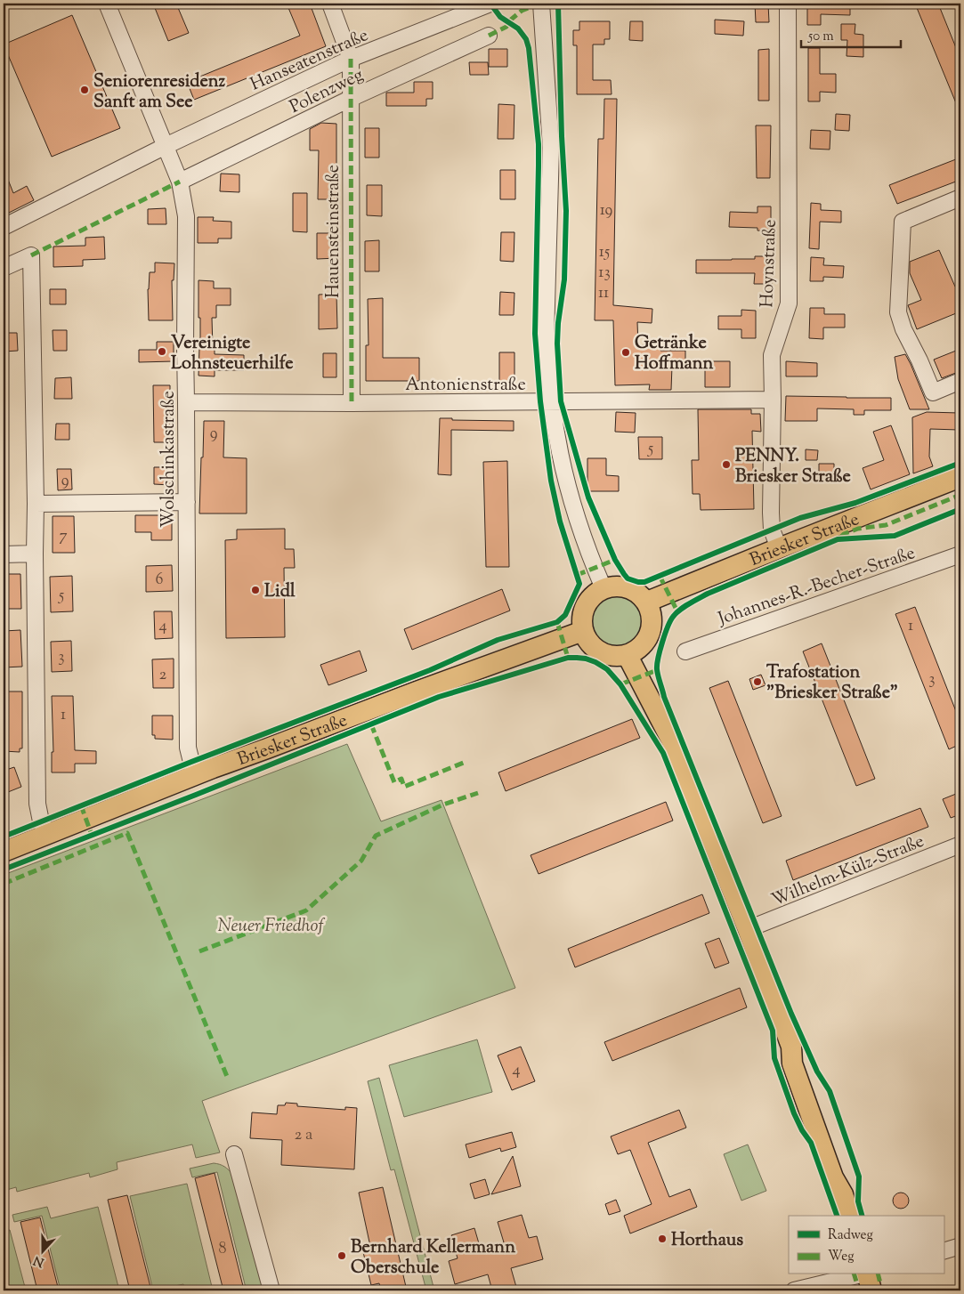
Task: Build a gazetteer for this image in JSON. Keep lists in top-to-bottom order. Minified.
{"streets":{"main road":["Briesker Straße"],"street":["Hanseatenstraße","Polenzweg","Hauensteinstraße","Hoynstraße","Antonienstraße","Wolschinkastraße","Johannes-R.-Becher-Straße","Wilhelm-Külz-Straße"]},"crossings":[["Hanseatenstraße","Hauensteinstraße"],["Hanseatenstraße","Wolschinkastraße"],["Polenzweg","Hauensteinstraße"],["Polenzweg","Wolschinkastraße"],["Hauensteinstraße","Antonienstraße"],["Hoynstraße","Antonienstraße"],["Hoynstraße","Briesker Straße"],["Antonienstraße","Wolschinkastraße"],["Wolschinkastraße","Briesker Straße"]],"parks":["Neuer Friedhof"],"places":["Seniorenresidenz Sanft am See","Vereinigte Lohnsteuerhilfe","Getränke Hoffmann","PENNY. Briesker Straße","Lidl","Trafostation \"Briesker Straße\"","Horthaus","Bernhard Kellermann Oberschule"],"house_numbers":["19","15","13","11","9","5","9","7","6","5","4","1","3","2","3","1","4","2 a","8"],"legend":["Radweg","Weg"],"scale_bar":"50 m","north":"bottom"}
